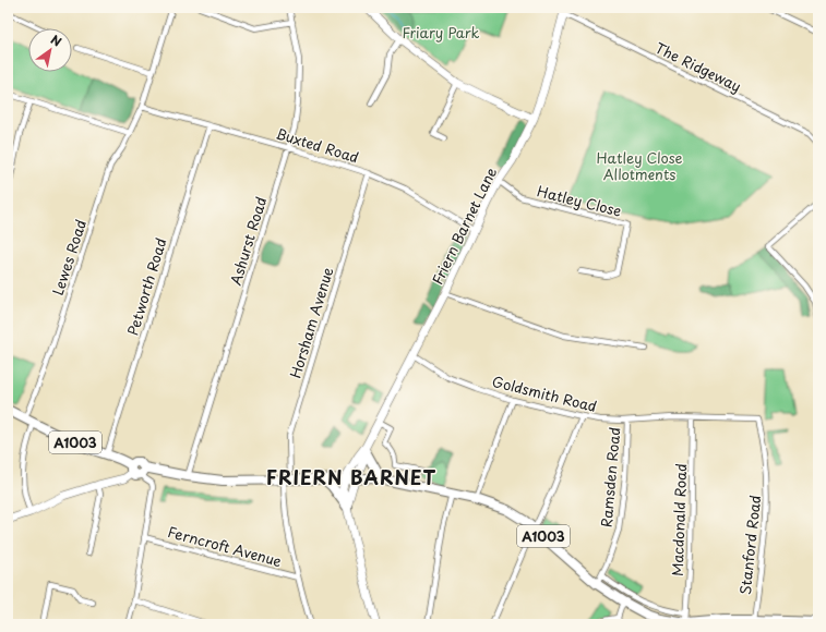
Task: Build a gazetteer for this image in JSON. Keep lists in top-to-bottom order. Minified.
{"streets":{"main road":["Friern Barnet Lane","A1003"],"street":["The Ridgeway","Buxted Road","Hatley Close","Ashurst Road","Lewes Road","Petworth Road","Horsham Avenue","Goldsmith Road","Ramsden Road","Macdonald Road","Stanford Road","Ferncroft Avenue"]},"crossings":[["The Ridgeway","Friern Barnet Lane"],["Buxted Road","Friern Barnet Lane"],["Buxted Road","Ashurst Road"],["Buxted Road","Lewes Road"],["Buxted Road","Petworth Road"],["Buxted Road","Horsham Avenue"],["Hatley Close","Friern Barnet Lane"],["Friern Barnet Lane","Goldsmith Road"],["Friern Barnet Lane","A1003"],["Ashurst Road","A1003"],["Lewes Road","A1003"],["Petworth Road","A1003"],["Horsham Avenue","A1003"],["Horsham Avenue","Ferncroft Avenue"],["Goldsmith Road","Ramsden Road"],["Goldsmith Road","Macdonald Road"],["Goldsmith Road","Stanford Road"],["A1003","Ramsden Road"],["A1003","Macdonald Road"],["A1003","Stanford Road"]],"districts":["FRIERN BARNET"],"parks":["Friary Park","Hatley Close Allotments"],"north":"top right"}
